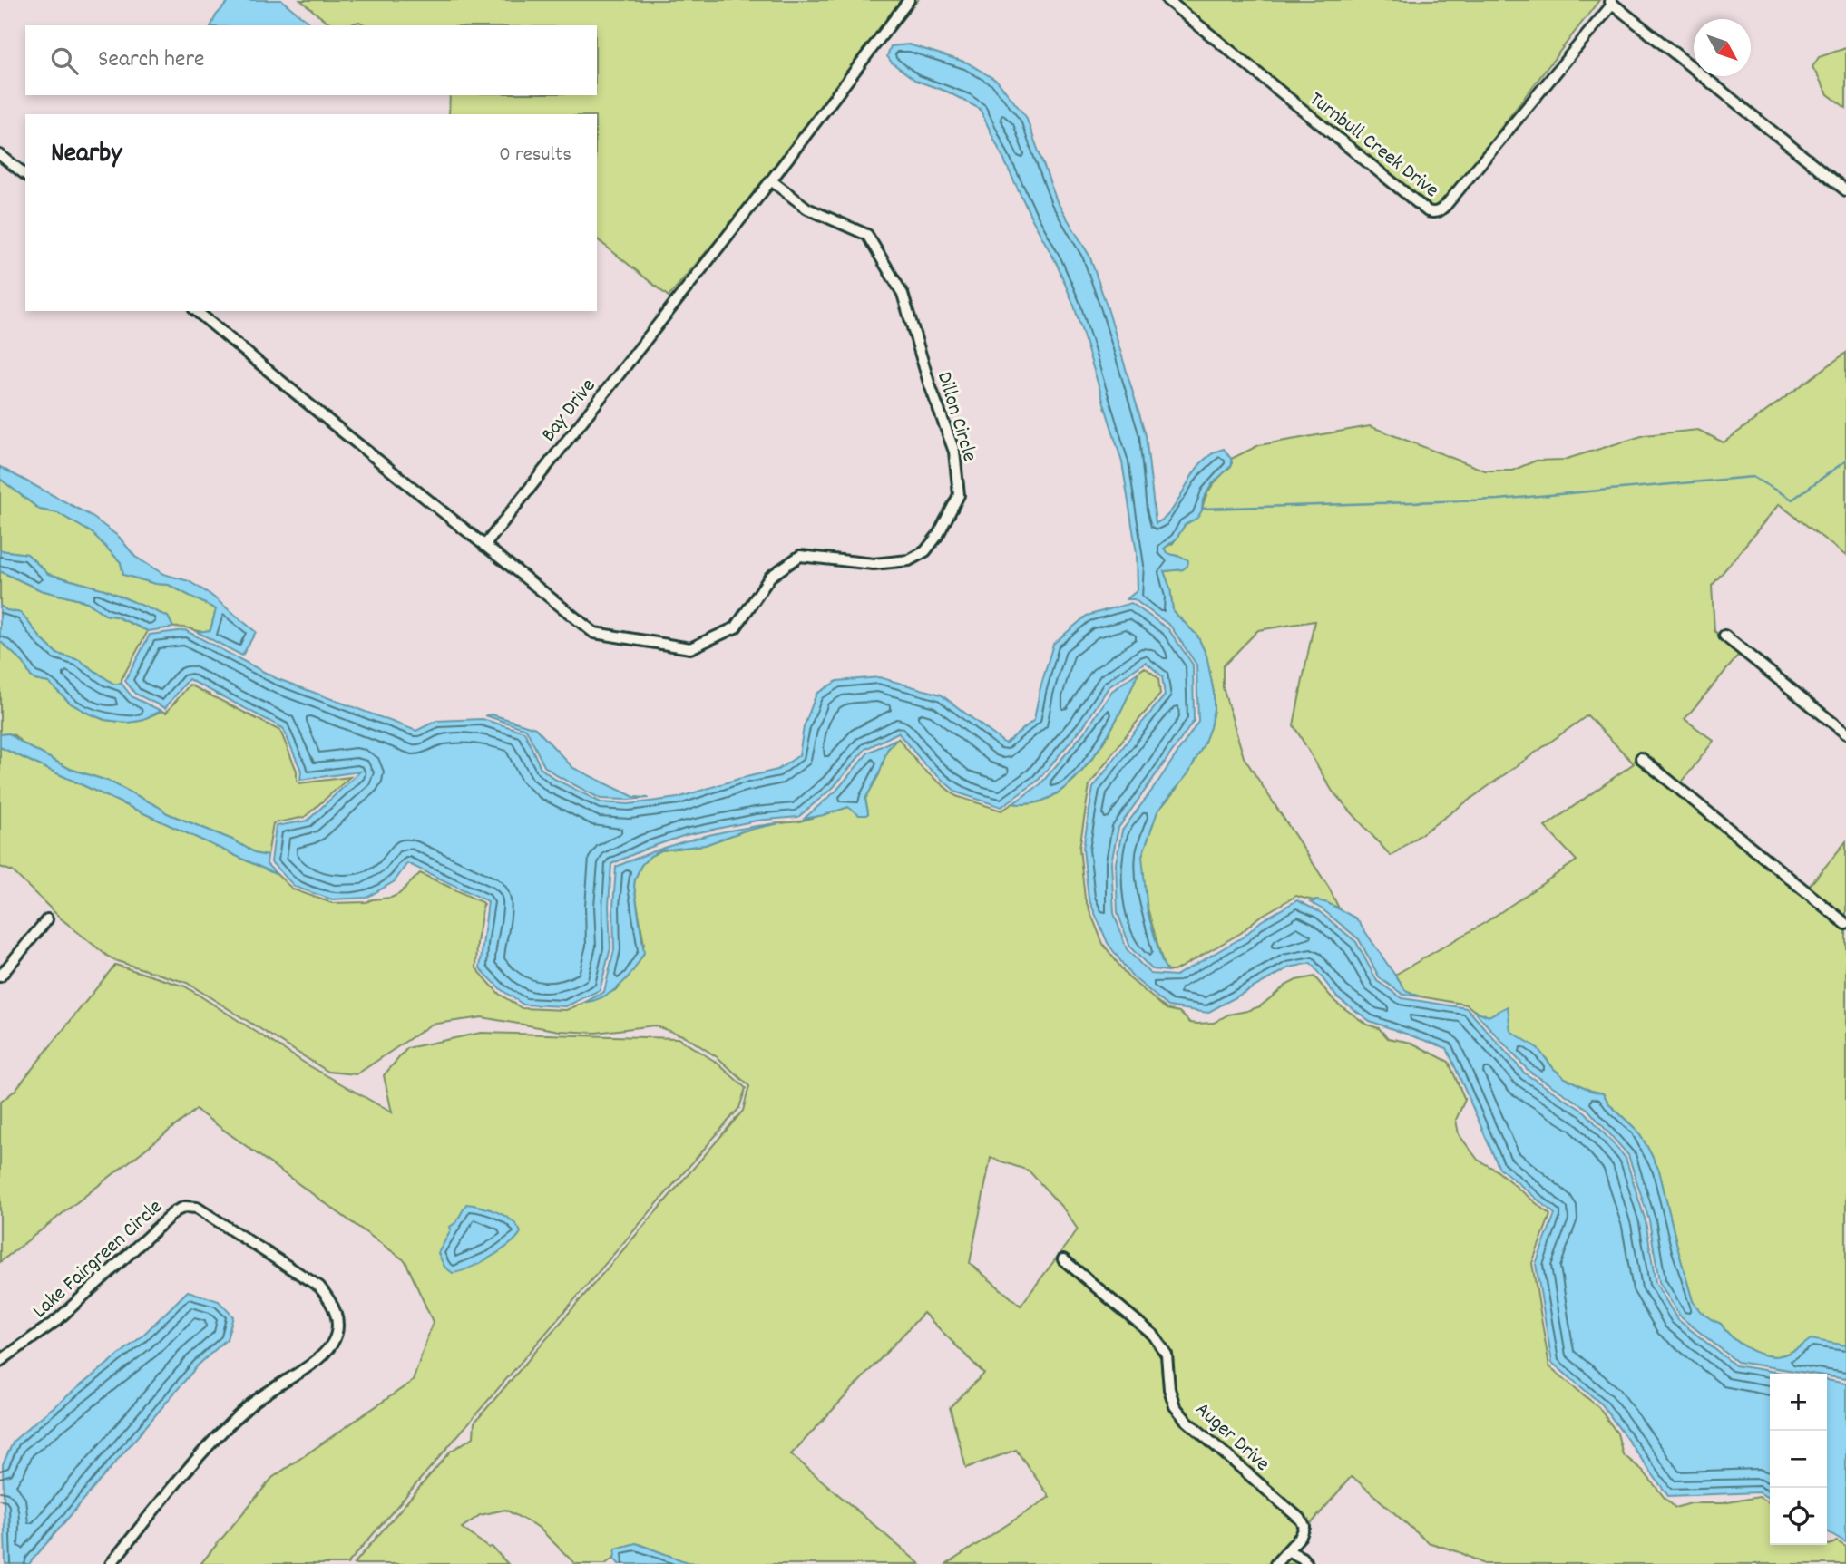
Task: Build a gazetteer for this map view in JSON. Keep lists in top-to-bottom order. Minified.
{"streets":{"street":["Turnbull Creek Drive","Bay Drive","Dillon Circle","Lake Fairgreen Circle","Auger Drive"]},"crossings":[["Bay Drive","Dillon Circle"]],"north":"bottom right","page":{"search":"Search here","heading":["Nearby","0 results"],"map_buttons":["+","−"]}}
